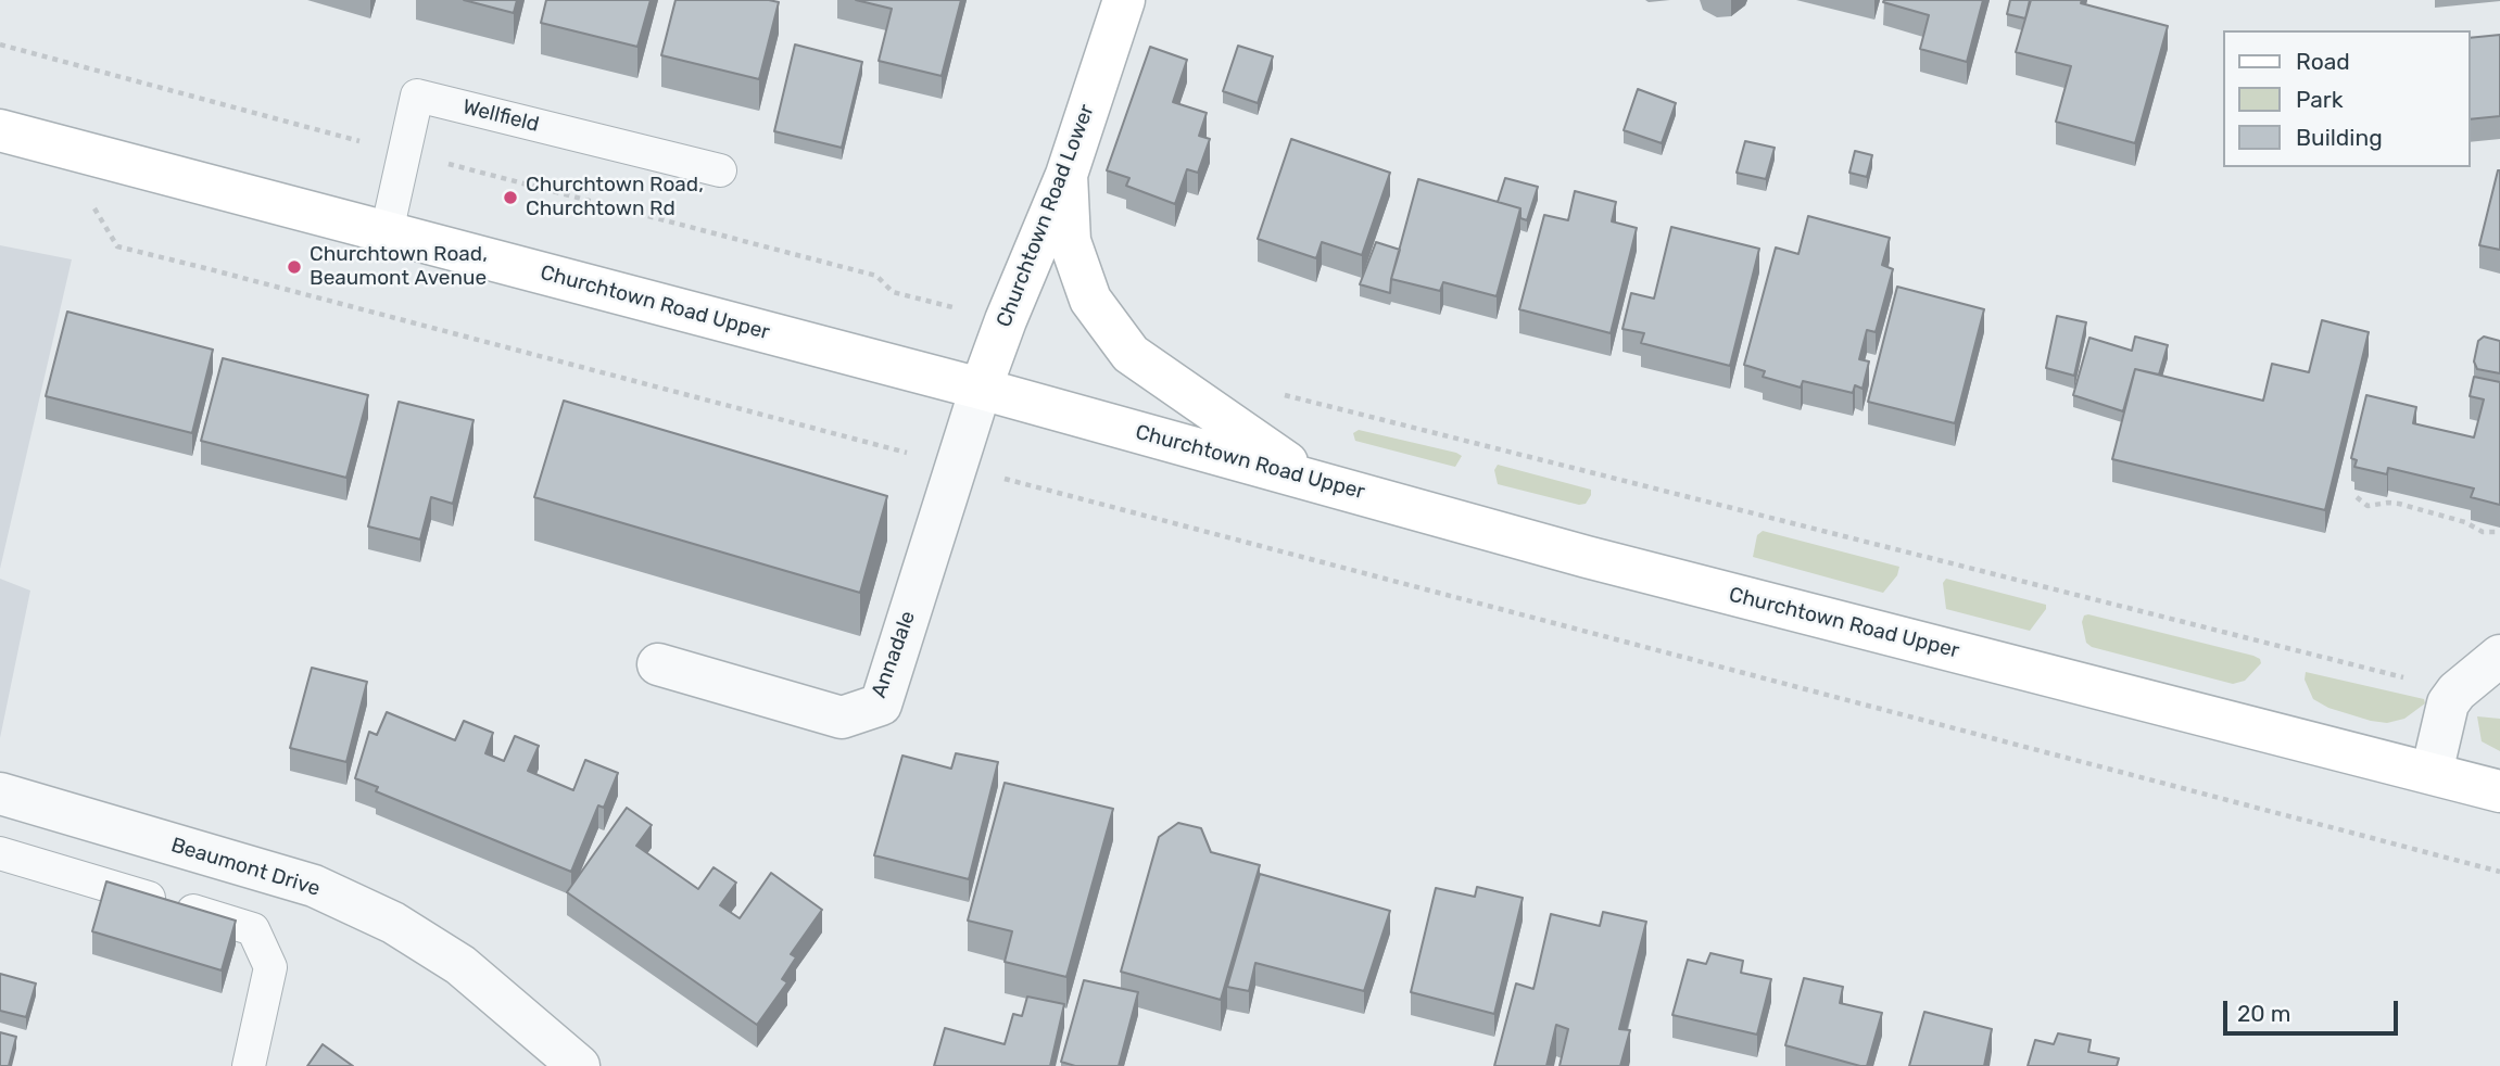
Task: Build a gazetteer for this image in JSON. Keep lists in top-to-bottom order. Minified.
{"streets":{"main road":["Churchtown Road Lower","Churchtown Road Upper"],"street":["Annadale","Beaumont Drive"],"lane":["Wellfield"]},"crossings":[["Wellfield","Churchtown Road Upper"],["Churchtown Road Lower","Churchtown Road Upper"],["Churchtown Road Lower","Annadale"],["Churchtown Road Upper","Annadale"]],"places":["Churchtown Road, Churchtown Rd","Churchtown Road, Beaumont Avenue"],"legend":["Road","Park","Building"],"scale_bar":"20 m"}
